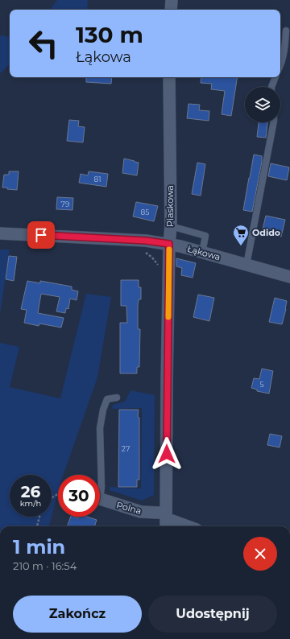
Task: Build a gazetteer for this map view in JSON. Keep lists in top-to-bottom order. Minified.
{"streets":{"street":["Piaskowa","Łąkowa","Polna"]},"crossings":[["Piaskowa","Łąkowa"],["Piaskowa","Polna"]],"places":{"supermarket":["Odido"]},"house_numbers":["81","79","85","5","27"],"page":{"turn":["130 m","Łąkowa"],"speed":"26 km/h","limit":"30","heading":["1 min","210 m · 16:54"],"buttons":["Zakończ","Udostępnij"]}}
